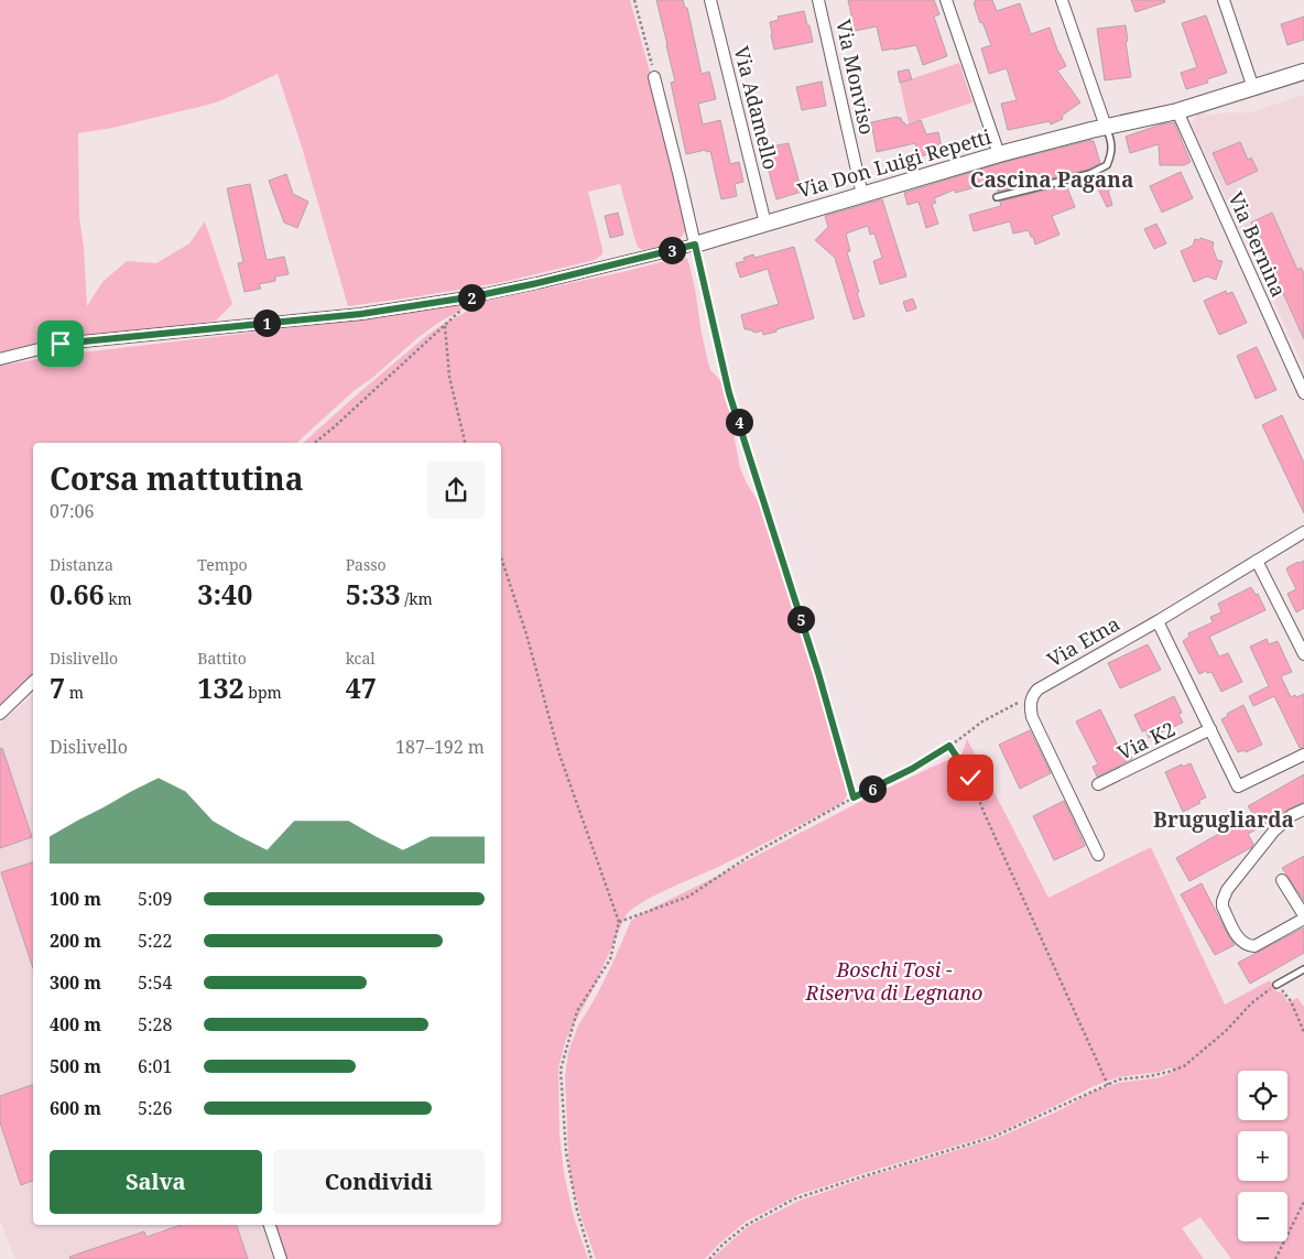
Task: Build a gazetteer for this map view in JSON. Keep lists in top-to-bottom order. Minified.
{"streets":{"street":["Via Monviso","Via Adamello","Via Don Luigi Repetti","Via Bernina","Via Etna","Via K2"]},"crossings":[["Via Monviso","Via Don Luigi Repetti"],["Via Adamello","Via Don Luigi Repetti"],["Via Don Luigi Repetti","Via Bernina"]],"districts":["Cascina Pagana","Brugugliarda"],"parks":["Boschi Tosi - Riserva di Legnano"],"page":{"pins":["3","2","1","4","5","6"],"heading":["Corsa mattutina","07:06"],"stats":[["Distanza","0.66 km"],["Tempo","3:40"],["Passo","5:33 /km"],["Dislivello","7 m"],["Battito","132 bpm"],["kcal","47"]],"chart":["Dislivello","187–192 m"],"list":[{"name":"100 m","note":"5:09"},{"name":"200 m","note":"5:22"},{"name":"300 m","note":"5:54"},{"name":"400 m","note":"5:28"},{"name":"500 m","note":"6:01"},{"name":"600 m","note":"5:26"}],"map_buttons":["+","−"],"buttons":["Salva","Condividi"]}}
